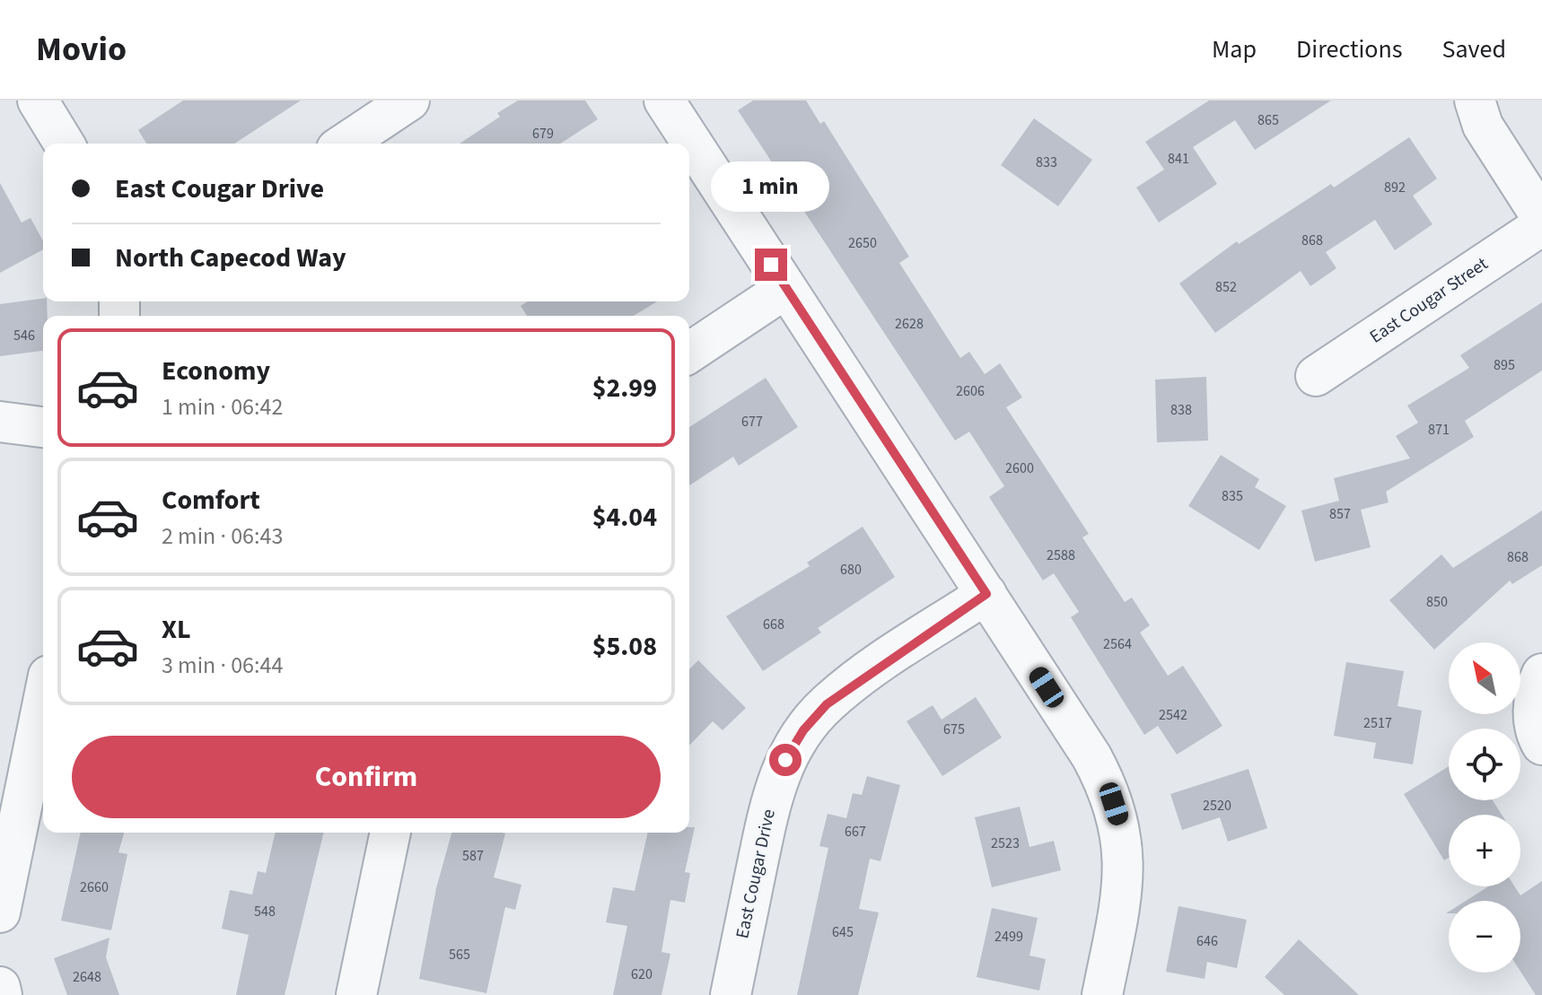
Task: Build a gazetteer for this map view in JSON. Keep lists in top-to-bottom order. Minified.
{"streets":{"street":["East Cougar Street","East Cougar Drive"]},"house_numbers":["865","679","841","833","892","868","2650","852","2628","546","895","2606","838","677","871","2600","835","857","2588","868","680","850","668","2564","2542","2517","675","2520","667","2523","587","2660","548","645","2499","646","565","620","2648"],"north":"top left","page":{"header":"Movio","nav":["Map","Directions","Saved"],"banner":["East Cougar Drive","North Capecod Way"],"bubble":"1 min","list":[{"name":"Economy","note":"1 min · 06:42","value":"$2.99"},{"name":"Comfort","note":"2 min · 06:43","value":"$4.04"},{"name":"XL","note":"3 min · 06:44","value":"$5.08"}],"map_buttons":["+","−"],"buttons":"Confirm"}}
